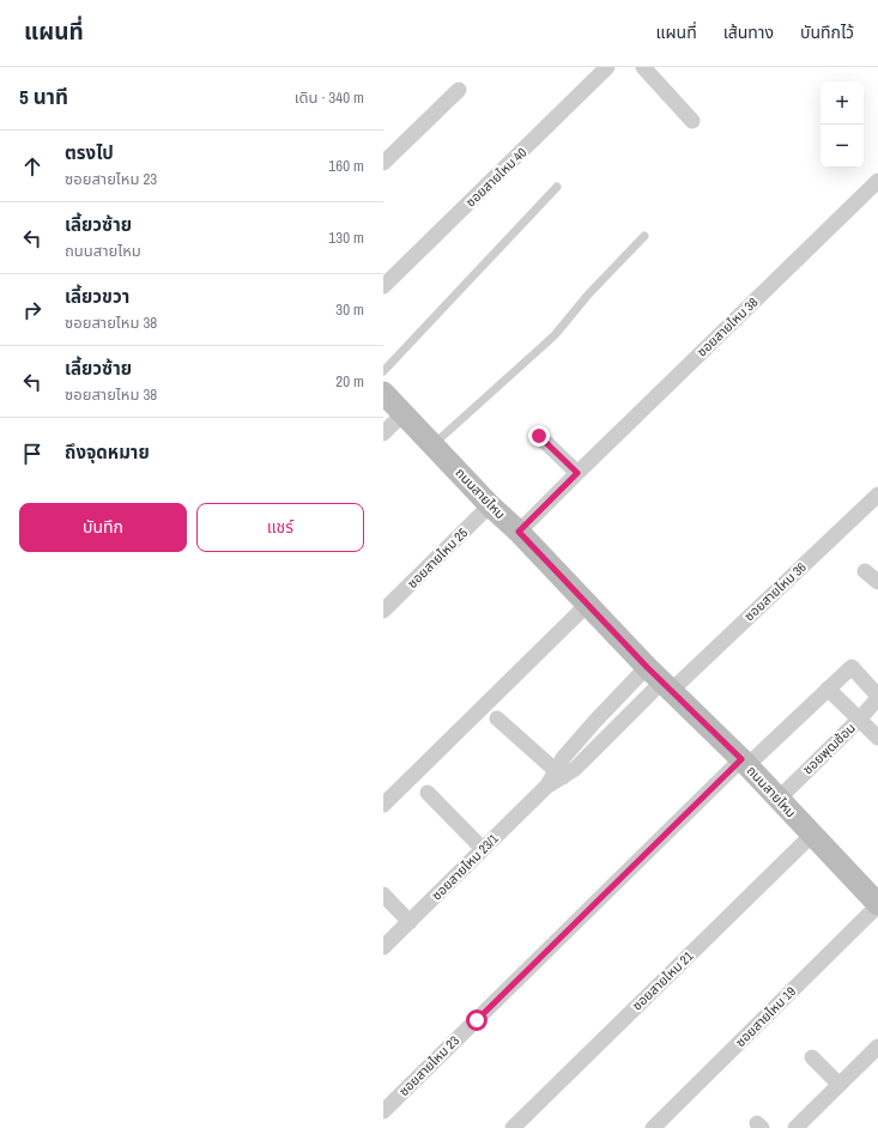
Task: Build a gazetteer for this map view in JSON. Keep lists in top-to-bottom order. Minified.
{"streets":{"main road":["ถนนสายไหม"],"street":["ซอยสายไหม 40","ซอยสายไหม 38","ซอยสายไหม 25","ซอยสายไหม 36","ซอยพุฒซ้อน","ซอยสายไหม 23/1","ซอยสายไหม 21","ซอยสายไหม 19","ซอยสายไหม 23"]},"crossings":[["ซอยสายไหม 38","ถนนสายไหม"],["ถนนสายไหม","ซอยสายไหม 25"],["ถนนสายไหม","ซอยสายไหม 36"],["ถนนสายไหม","ซอยพุฒซ้อน"],["ถนนสายไหม","ซอยสายไหม 23/1"],["ถนนสายไหม","ซอยสายไหม 21"],["ถนนสายไหม","ซอยสายไหม 19"],["ถนนสายไหม","ซอยสายไหม 23"],["ซอยสายไหม 36","ซอยสายไหม 23/1"],["ซอยพุฒซ้อน","ซอยสายไหม 23"]],"page":{"header":"แผนที่","nav":["แผนที่","เส้นทาง","บันทึกไว้"],"heading":["5 นาที","เดิน · 340 m"],"map_buttons":["+","−"],"list":[["ตรงไป","ซอยสายไหม 23","160 m"],["เลี้ยวซ้าย","ถนนสายไหม","130 m"],["เลี้ยวขวา","ซอยสายไหม 38","30 m"],["เลี้ยวซ้าย","ซอยสายไหม 38","20 m"],"ถึงจุดหมาย"],"buttons":["บันทึก","แชร์"]}}
